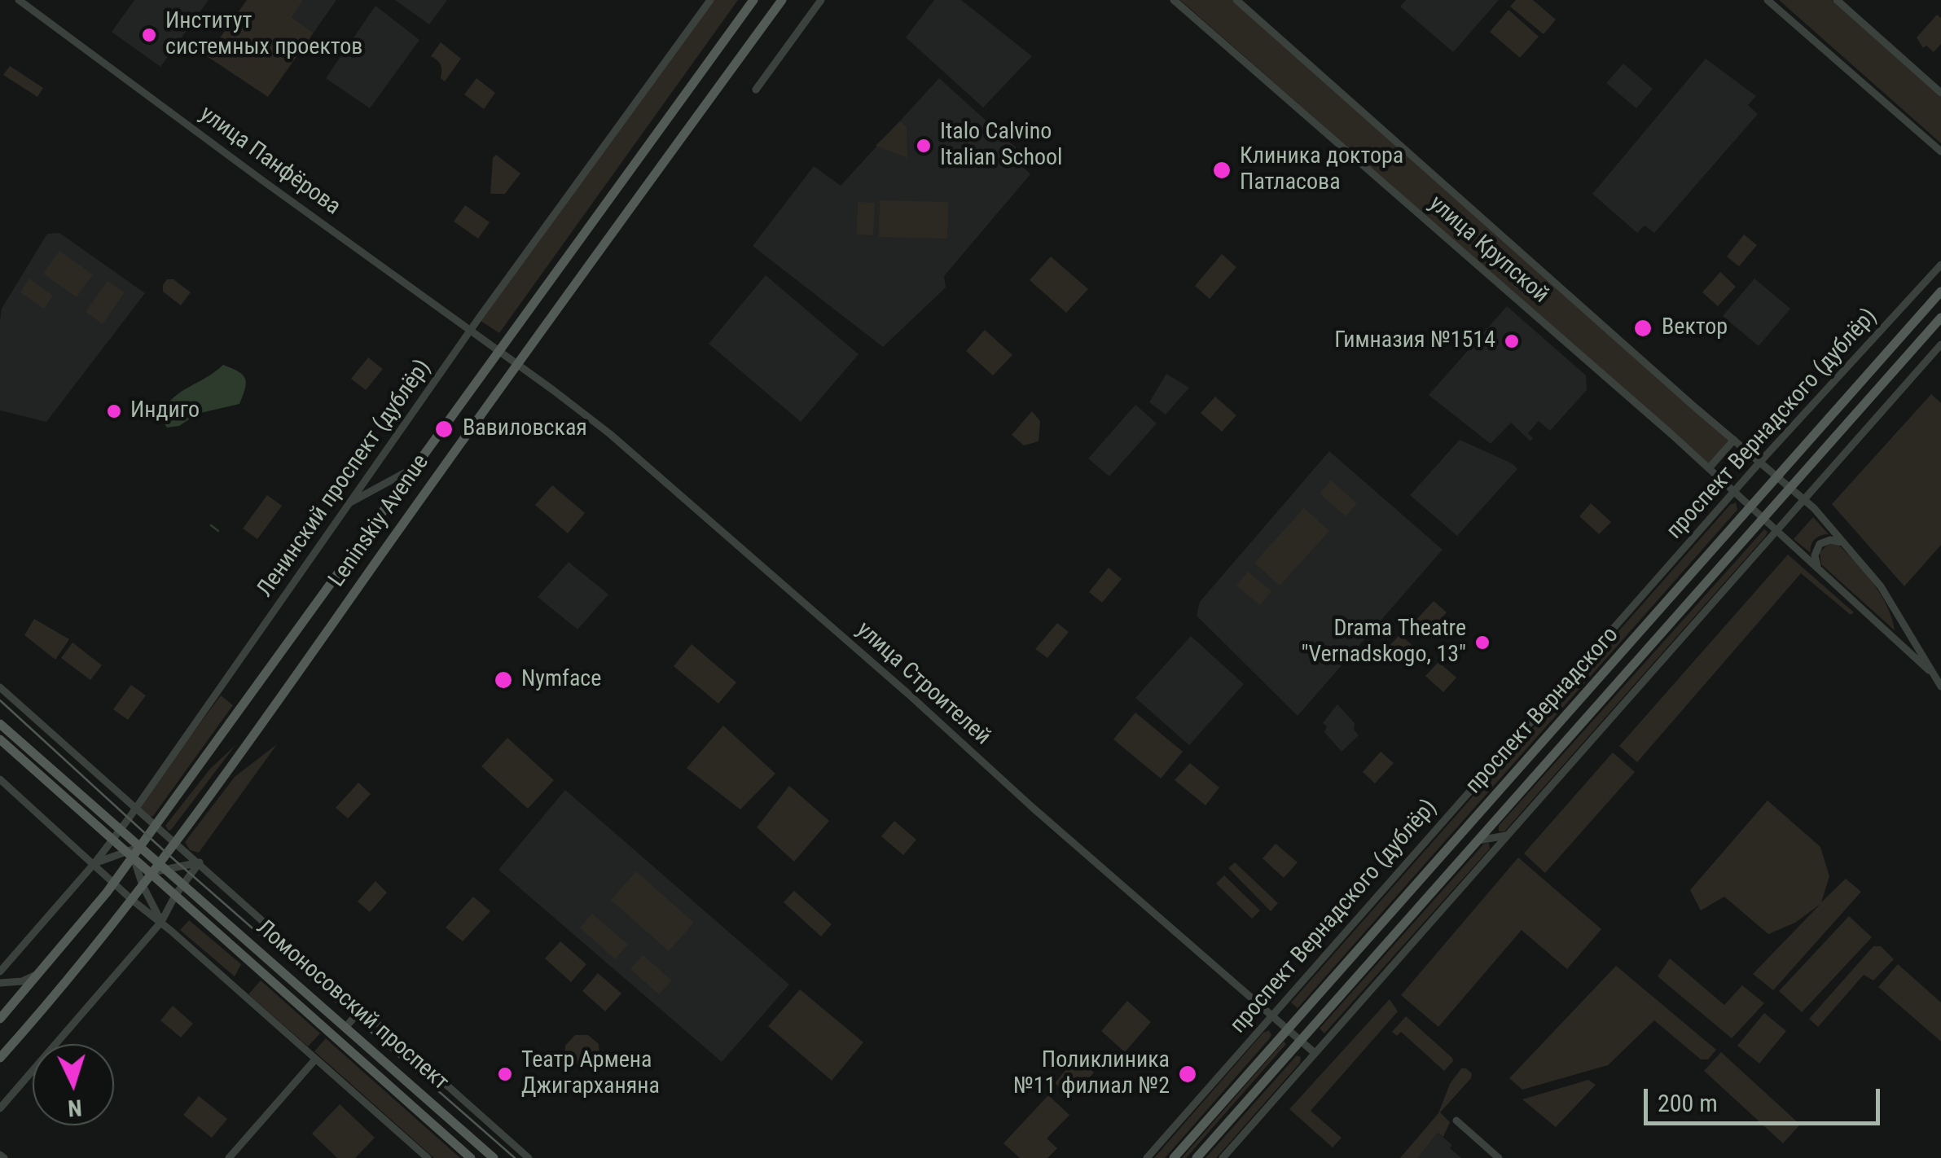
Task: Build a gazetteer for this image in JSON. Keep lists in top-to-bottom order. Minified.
{"streets":{"main road":["Leninskiy Avenue","проспект Вернадского","Ломоносовский проспект"],"street":["улица Панфёрова","улица Крупской","проспект Вернадского (дублёр)","Ленинский проспект (дублёр)","улица Строителей"]},"crossings":[["улица Панфёрова","Ленинский проспект (дублёр)"],["улица Панфёрова","Leninskiy Avenue"],["улица Панфёрова","улица Строителей"],["улица Крупской","проспект Вернадского (дублёр)"],["улица Крупской","проспект Вернадского"],["проспект Вернадского (дублёр)","улица Строителей"],["Leninskiy Avenue","улица Строителей"],["Leninskiy Avenue","Ломоносовский проспект"],["улица Строителей","проспект Вернадского"]],"places":["Институт системных проектов","Italo Calvino Italian School","Клиника доктора Патласова","Вектор","Гимназия №1514","Индиго","Вавиловская","Drama Theatre \"Vernadskogo, 13\"","Nymface","Театр Армена Джигарханяна","Поликлиника №11 филиал №2"],"scale_bar":"200 m","north":"bottom"}
